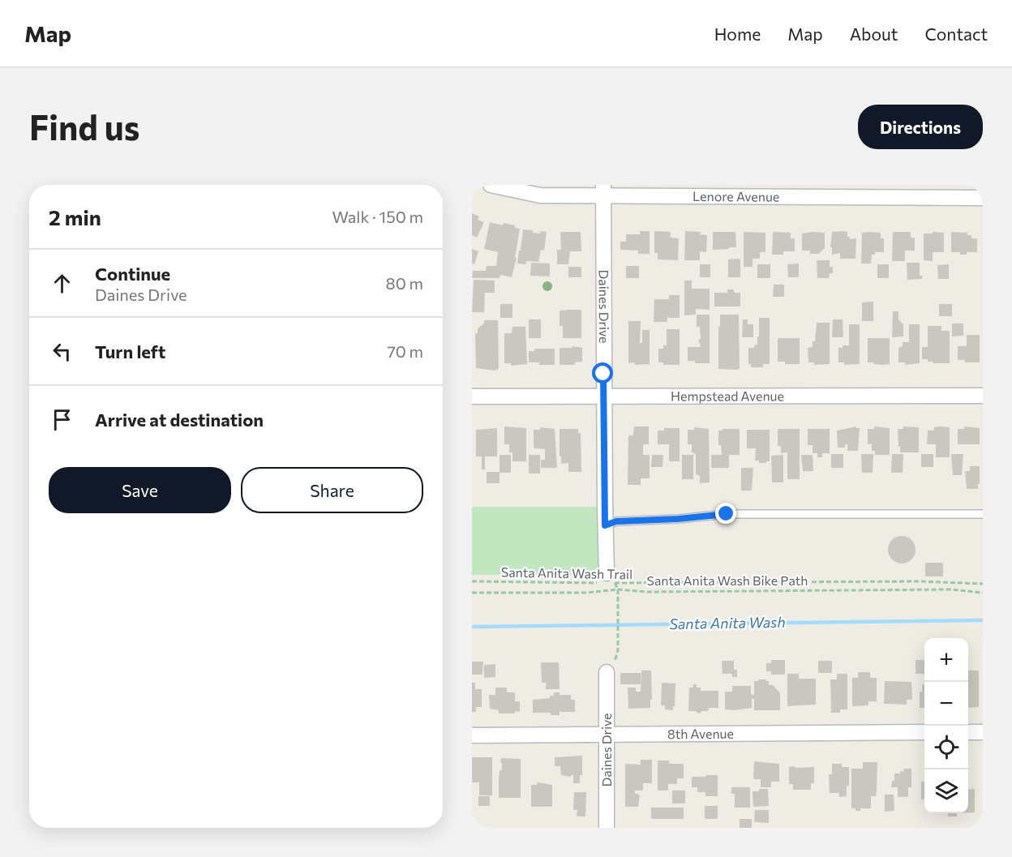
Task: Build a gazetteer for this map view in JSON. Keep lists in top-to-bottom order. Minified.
{"streets":{"street":["Lenore Avenue","Daines Drive","Hempstead Avenue","8th Avenue"],"path":["Santa Anita Wash Trail","Santa Anita Wash Bike Path"]},"crossings":[["Lenore Avenue","Daines Drive"],["Daines Drive","Hempstead Avenue"],["Daines Drive","Santa Anita Wash Trail"],["Daines Drive","8th Avenue"]],"water":["Santa Anita Wash"],"page":{"header":"Map","nav":["Home","Map","About","Contact"],"buttons":["Directions",["Save","Share"]],"title":"Find us","heading":["2 min","Walk · 150 m"],"list":[["Continue","Daines Drive","80 m"],["Turn left","70 m"],"Arrive at destination"],"map_buttons":["+","−"]}}
